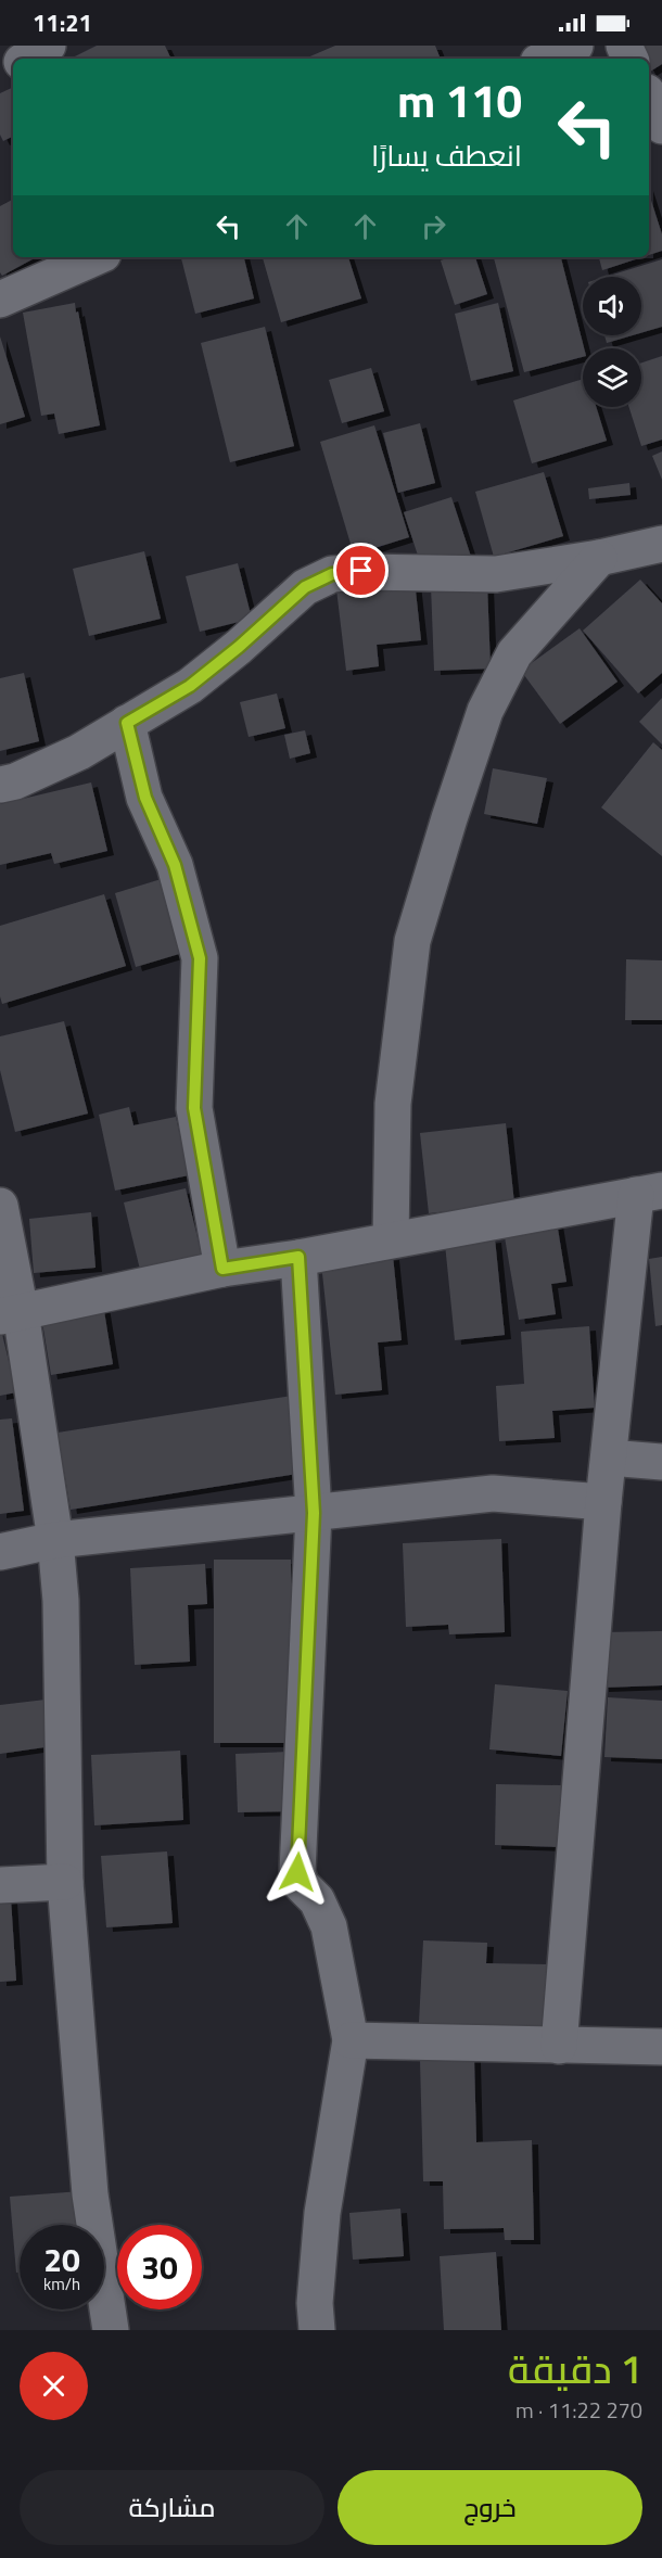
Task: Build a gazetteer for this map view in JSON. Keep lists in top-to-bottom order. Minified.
{"page":{"status":"11:21","turn":["110 m","انعطف يسارًا"],"speed":"20 km/h","limit":"30","heading":["1 دقيقة","270 m · 11:22"],"buttons":["خروج","مشاركة"]}}
